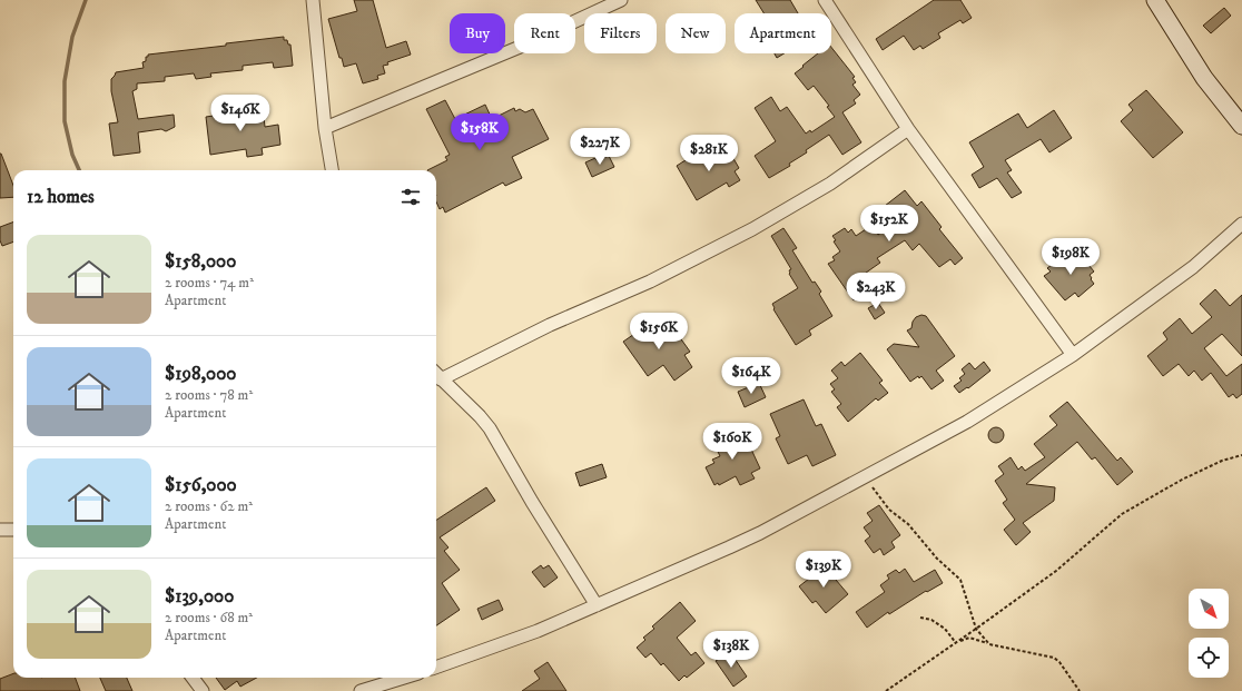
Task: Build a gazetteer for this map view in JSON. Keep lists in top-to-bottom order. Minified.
{"north":"bottom right","page":{"chip":["Buy","Rent","Filters","New","Apartment"],"price":["$146K","$158K","$227K","$281K","$152K","$198K","$243K","$156K","$164K","$160K","$139K","$138K"],"heading":"12 homes","list":[{"name":"$158,000","note":"2 rooms · 74 m² · Apartment"},{"name":"$198,000","note":"2 rooms · 78 m² · Apartment"},{"name":"$156,000","note":"2 rooms · 62 m² · Apartment"},{"name":"$139,000","note":"2 rooms · 68 m² · Apartment"}]}}
